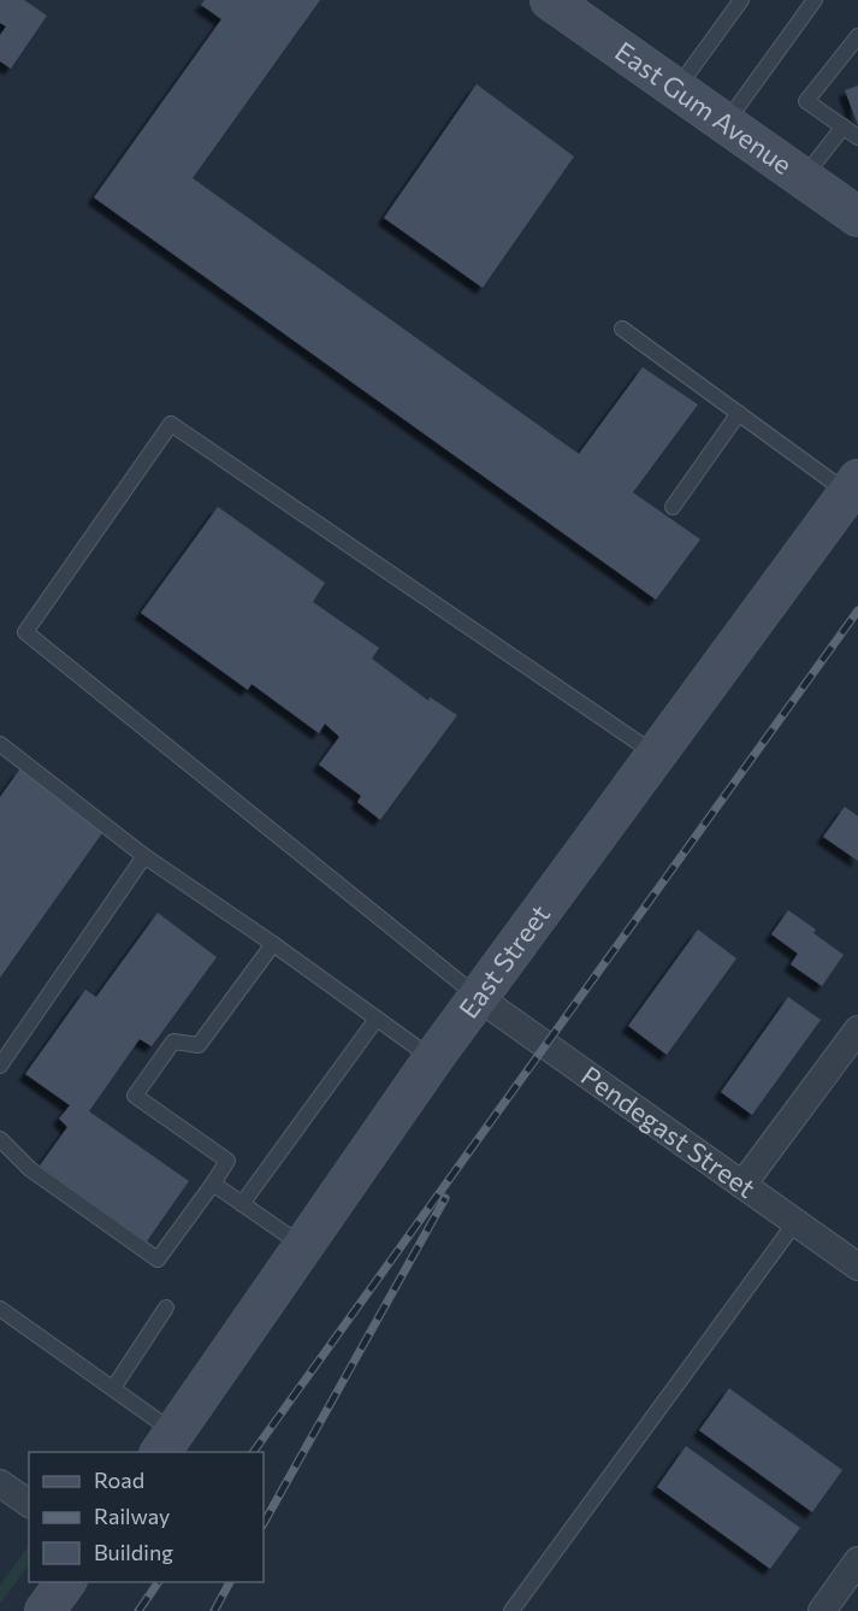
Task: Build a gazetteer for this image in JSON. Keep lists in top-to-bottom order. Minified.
{"streets":{"main road":["East Gum Avenue","East Street"],"street":["Pendegast Street"]},"crossings":[["East Street","Pendegast Street"]],"legend":["Road","Railway","Building"]}
